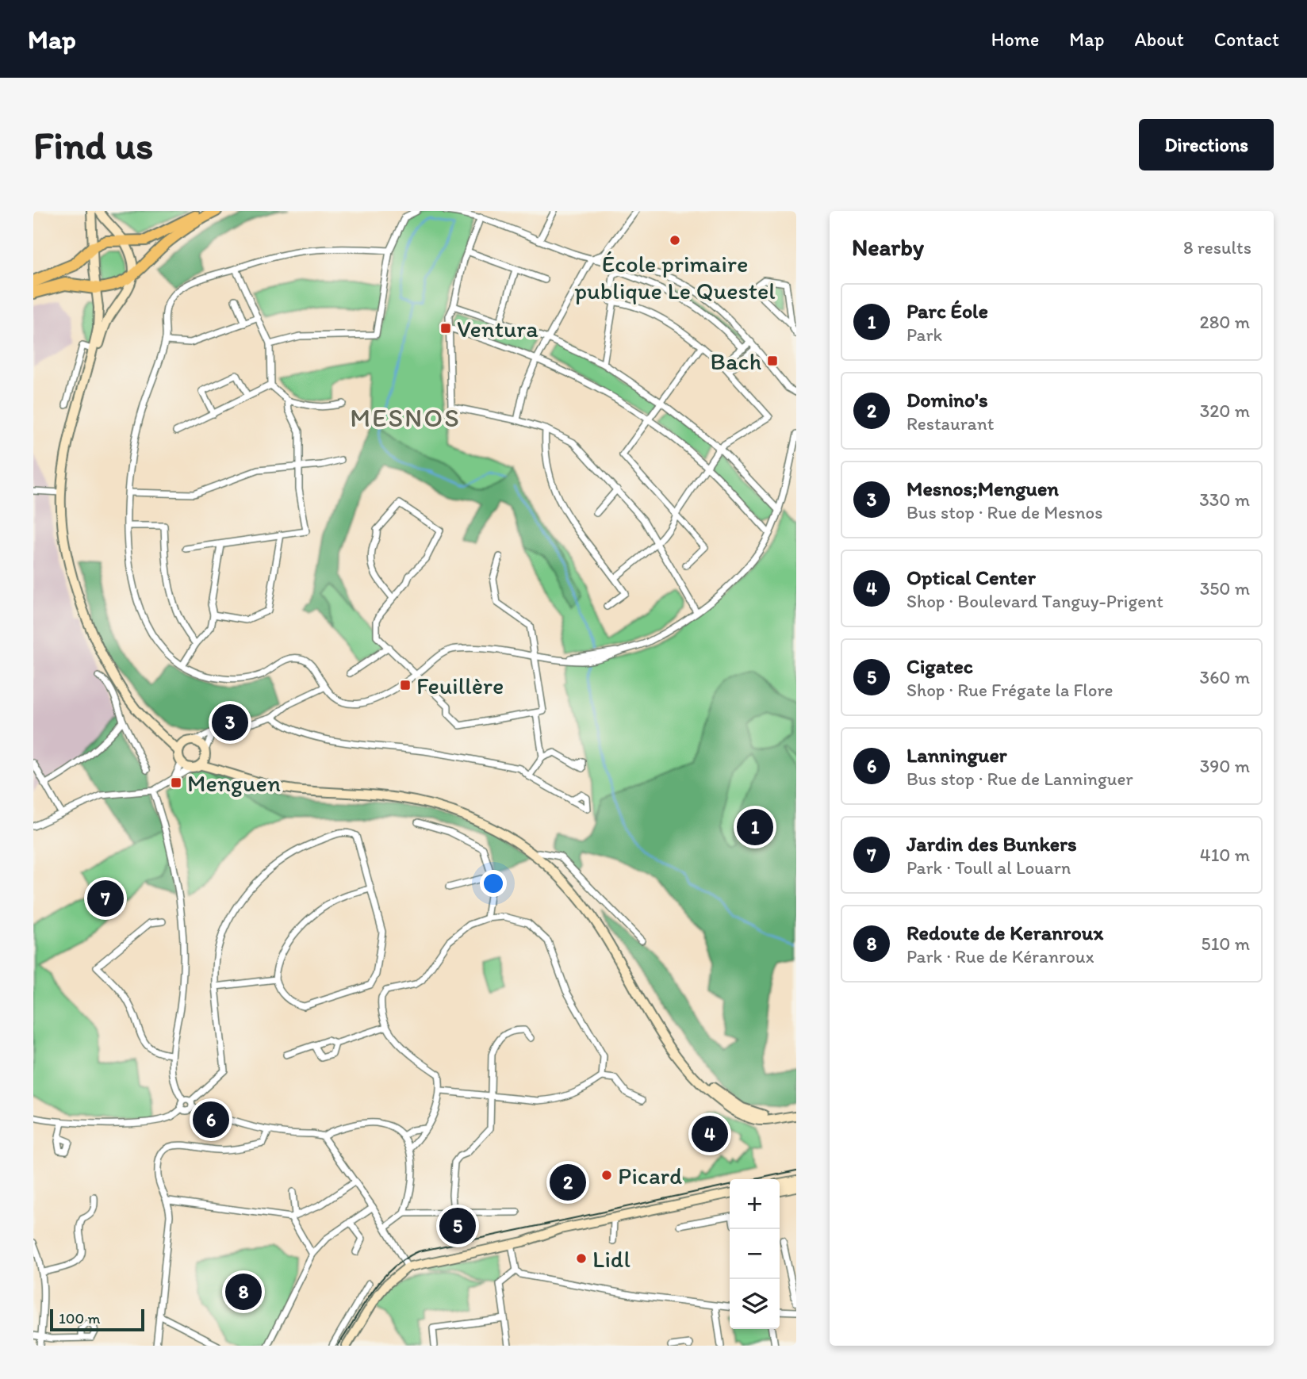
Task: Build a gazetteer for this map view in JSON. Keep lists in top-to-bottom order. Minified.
{"districts":["MESNOS"],"places":{"other":["École primaire publique Le Questel","Picard","Lidl"],"transit":["Ventura","Bach","Feuillère","Menguen"]},"scale_bar":"100 m","page":{"header":"Map","nav":["Home","Map","About","Contact"],"buttons":"Directions","title":"Find us","heading":["Nearby","8 results"],"list":[{"mark":"1","name":"Parc Éole","note":"Park","value":"280 m"},{"mark":"2","name":"Domino's","note":"Restaurant","value":"320 m"},{"mark":"3","name":"Mesnos;Menguen","note":"Bus stop · Rue de Mesnos","value":"330 m"},{"mark":"4","name":"Optical Center","note":"Shop · Boulevard Tanguy-Prigent","value":"350 m"},{"mark":"5","name":"Cigatec","note":"Shop · Rue Frégate la Flore","value":"360 m"},{"mark":"6","name":"Lanninguer","note":"Bus stop · Rue de Lanninguer","value":"390 m"},{"mark":"7","name":"Jardin des Bunkers","note":"Park · Toull al Louarn","value":"410 m"},{"mark":"8","name":"Redoute de Keranroux","note":"Park · Rue de Kéranroux","value":"510 m"}],"pins":["3","1","7","6","4","2","5","8"],"map_buttons":["+","−"],"scale":"100 m"}}
